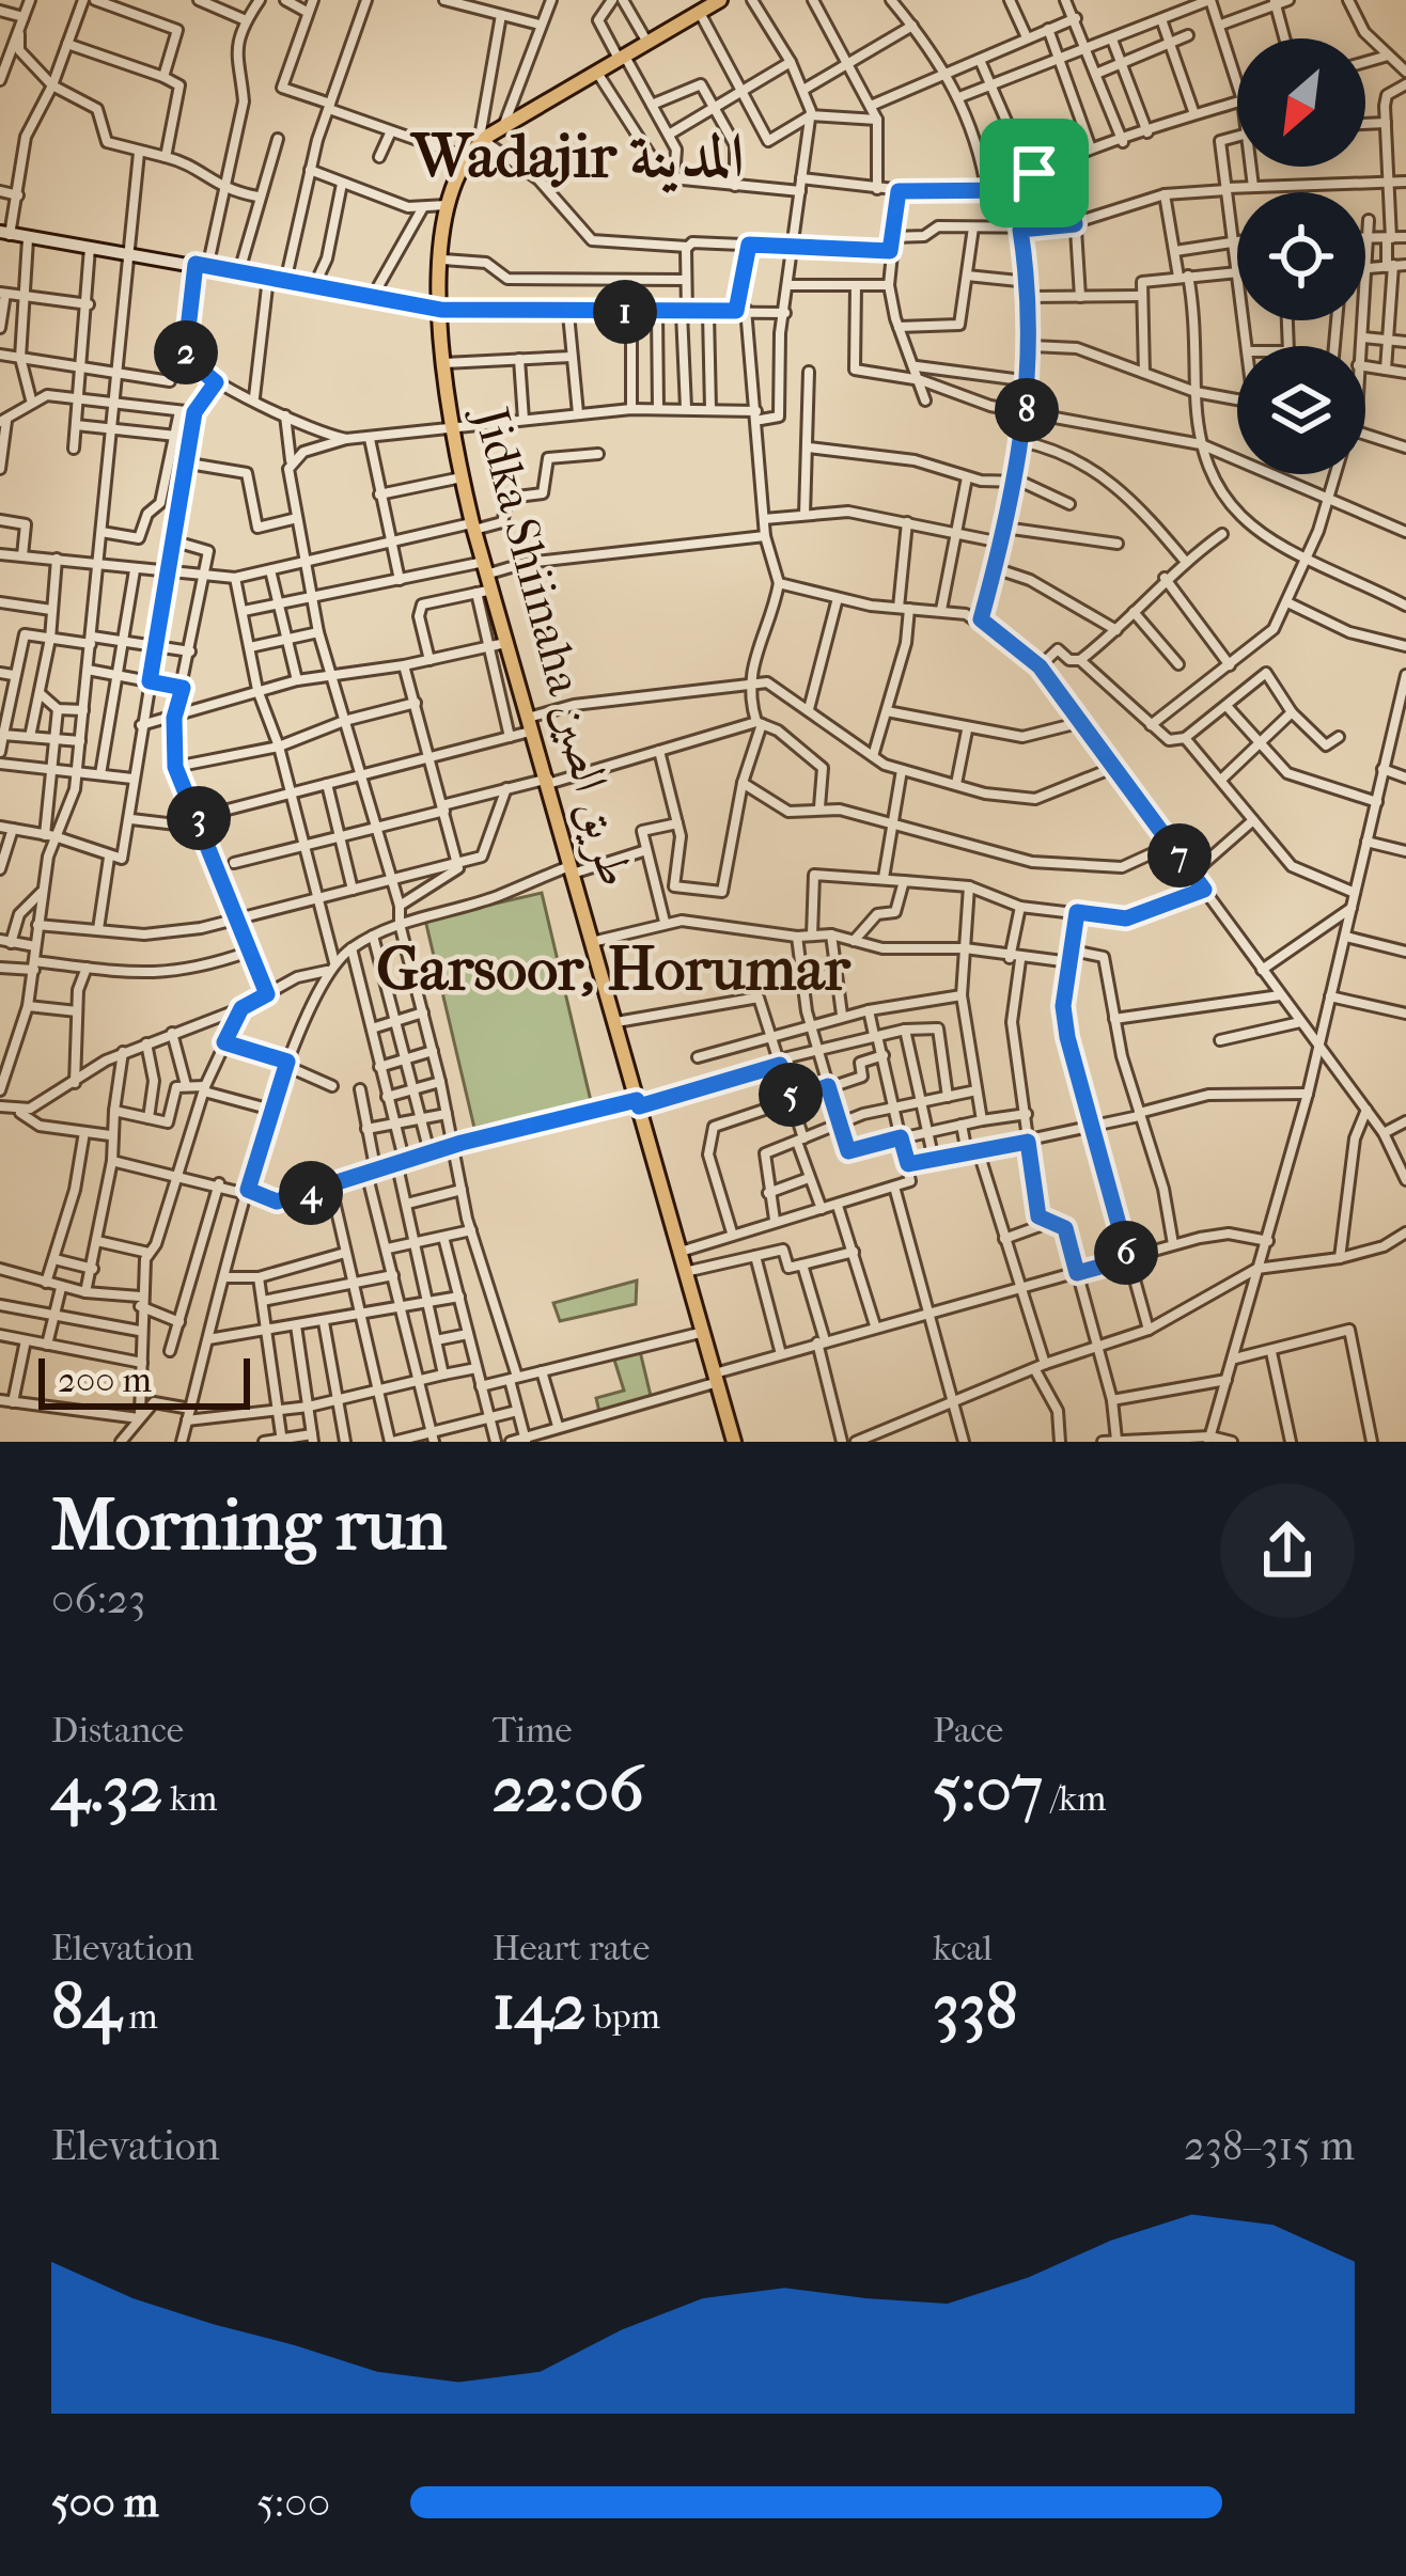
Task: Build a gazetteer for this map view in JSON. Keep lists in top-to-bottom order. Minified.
{"streets":{"main road":["Jidka Shiinaha طريق الصين"]},"districts":["Wadajir المدينة","Garsoor, Horumar"],"scale_bar":"200 m","north":"bottom left","page":{"pins":["1","2","8","3","7","5","4","6"],"scale":"200 m","heading":["Morning run","06:23"],"stats":[["Distance","4.32 km"],["Time","22:06"],["Pace","5:07 /km"],["Elevation","84 m"],["Heart rate","142 bpm"],["kcal","338"]],"chart":["Elevation","238–315 m"],"list":[{"name":"500 m","note":"5:00"}]}}
